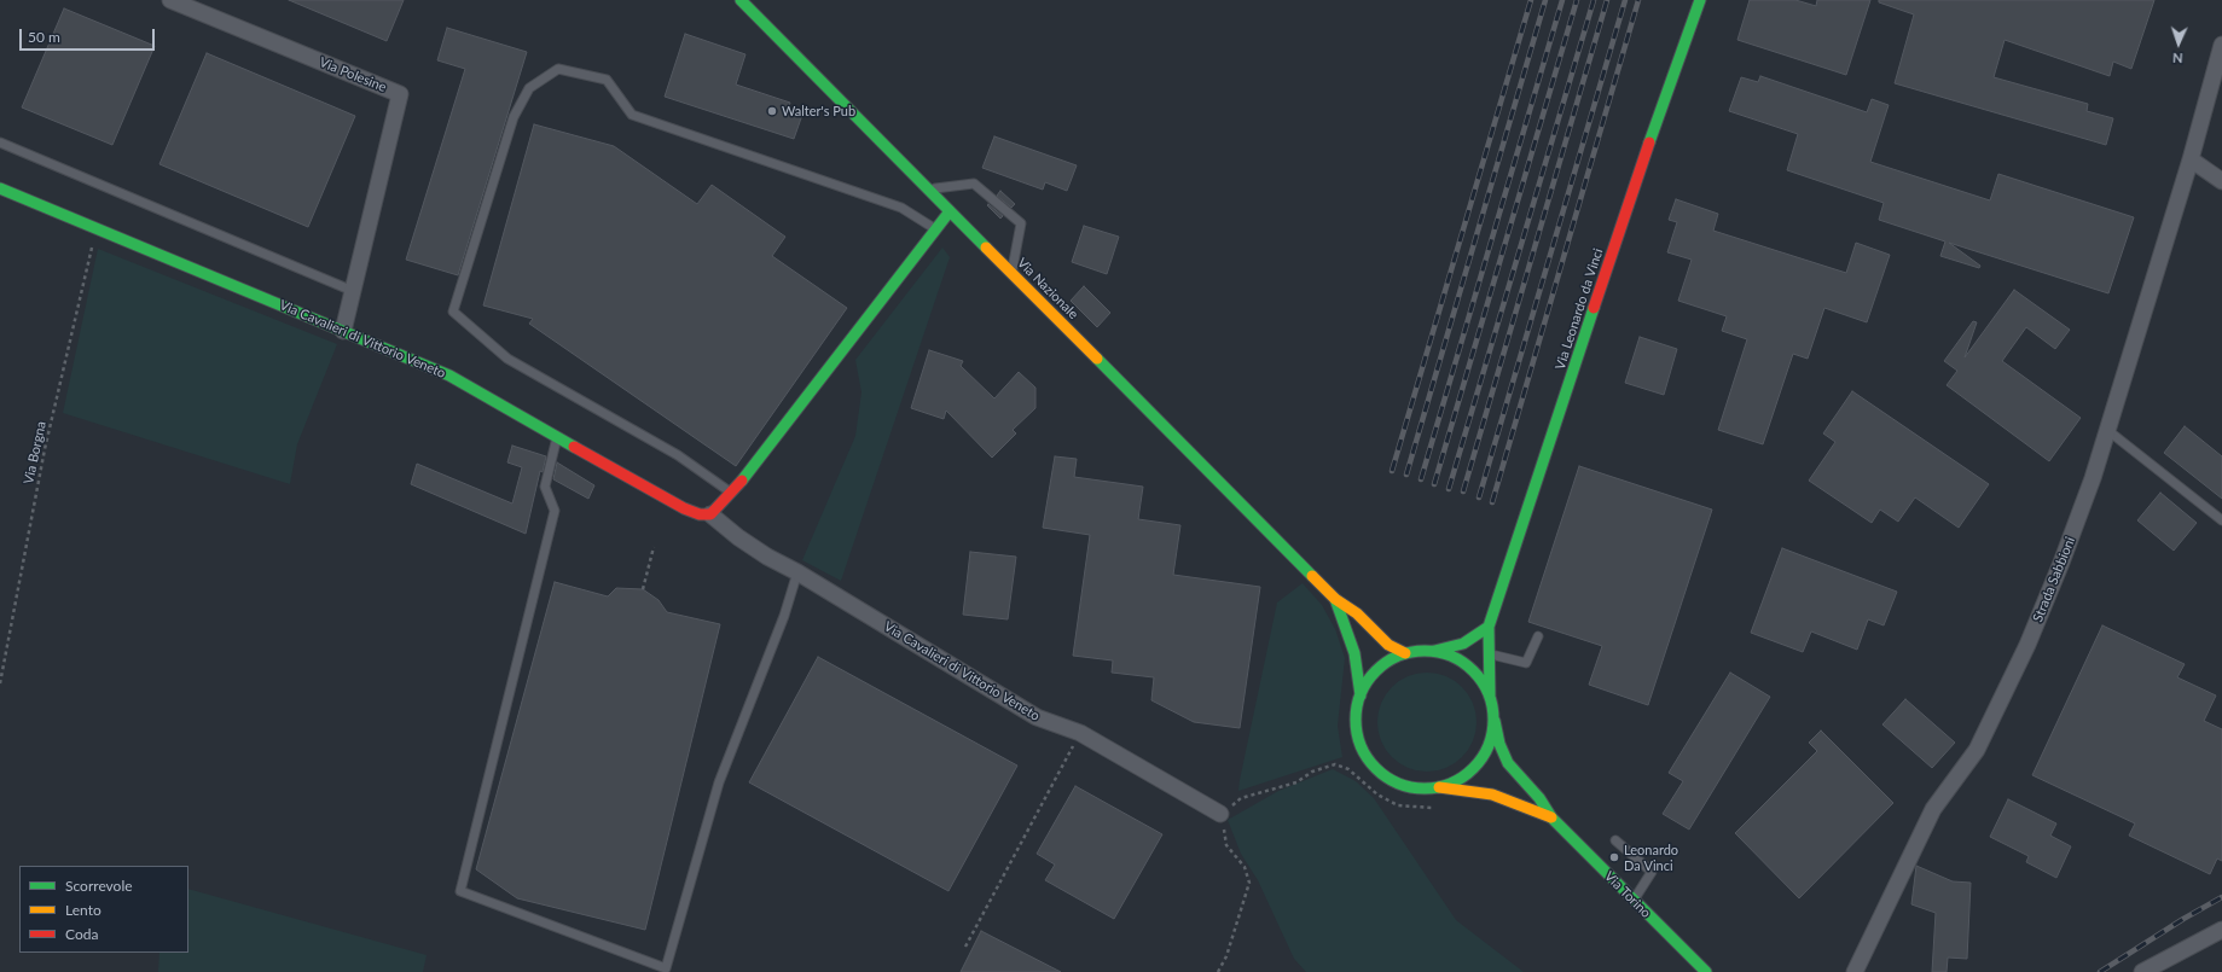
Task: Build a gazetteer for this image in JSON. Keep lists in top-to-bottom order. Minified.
{"streets":{"street":["Via Polesine","Via Nazionale","Via Leonardo da Vinci","Via Cavalieri di Vittorio Veneto","Strada Sabbioni","Via Torino"],"path":["Via Borgna"]},"crossings":[["Via Polesine","Via Cavalieri di Vittorio Veneto"],["Via Nazionale","Via Leonardo da Vinci"],["Via Nazionale","Via Torino"],["Via Leonardo da Vinci","Via Torino"],["Via Cavalieri di Vittorio Veneto","Via Borgna"]],"places":["Walter's Pub","Leonardo Da Vinci"],"legend":["Scorrevole","Lento","Coda"],"scale_bar":"50 m","north":"bottom"}
